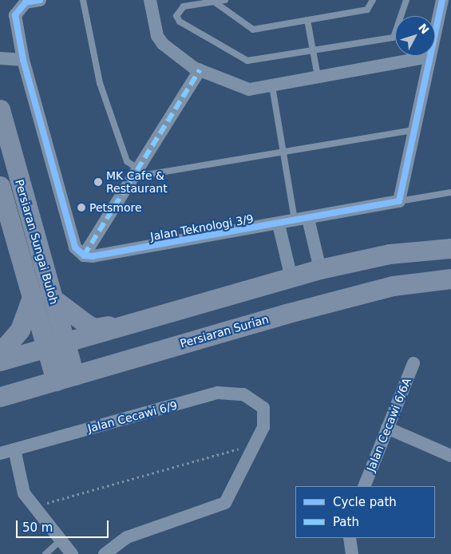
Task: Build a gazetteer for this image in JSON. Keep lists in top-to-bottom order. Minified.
{"streets":{"main road":["Persiaran Sungai Buloh","Persiaran Surian"],"street":["Jalan Teknologi 3/9","Jalan Cecawi 6/9","Jalan Cecawi 6/6A"]},"crossings":[["Persiaran Sungai Buloh","Persiaran Surian"]],"places":["MK Cafe & Restaurant","Petsmore"],"legend":["Cycle path","Path"],"scale_bar":"50 m","north":"top right"}
